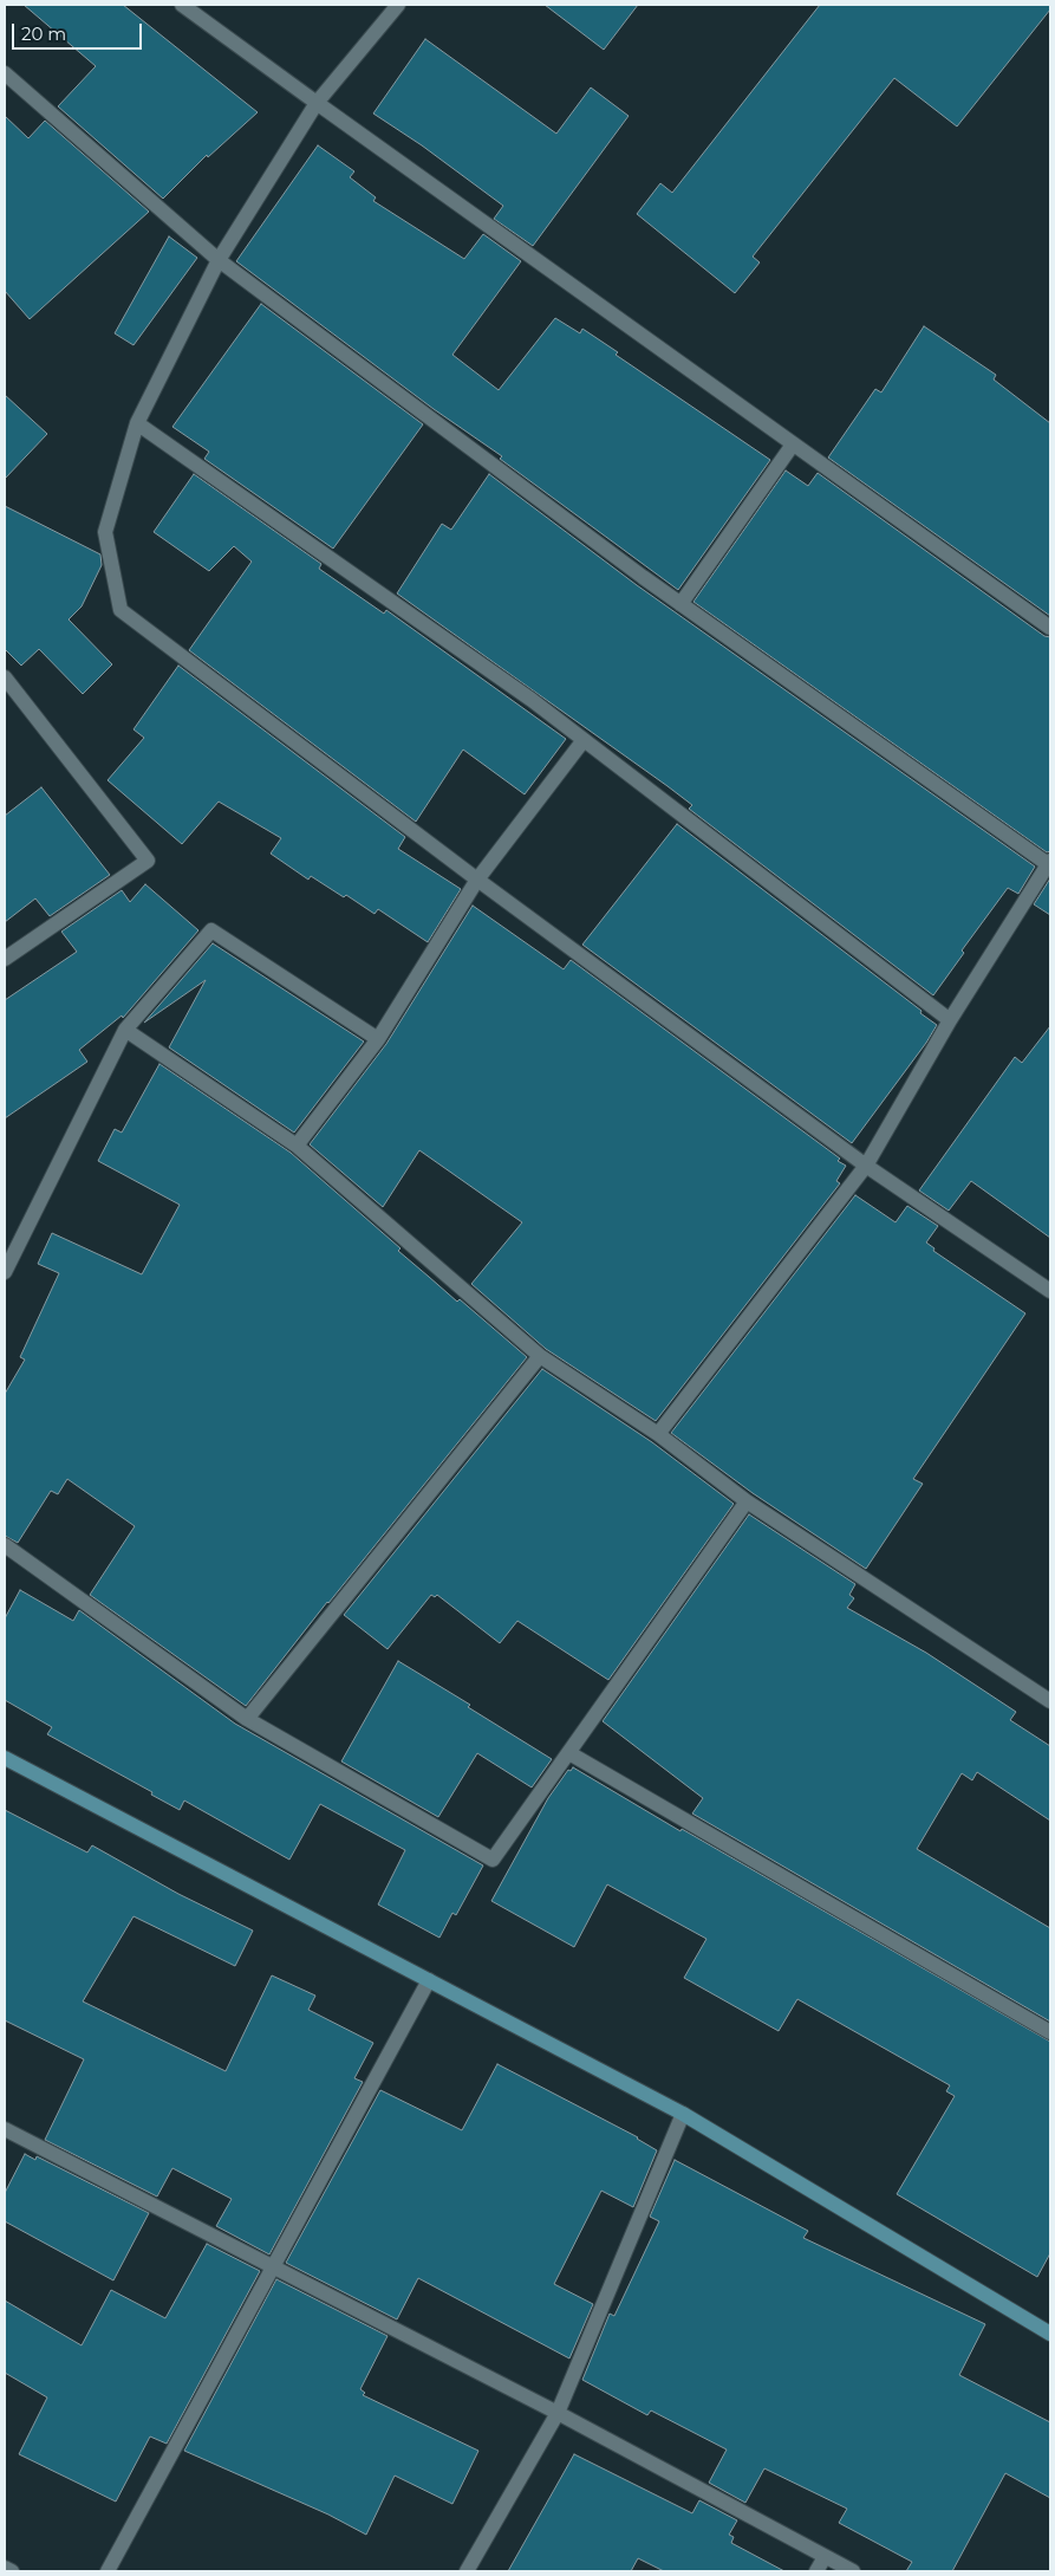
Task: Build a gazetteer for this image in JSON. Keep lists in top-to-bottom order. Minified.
{"scale_bar":"20 m"}
